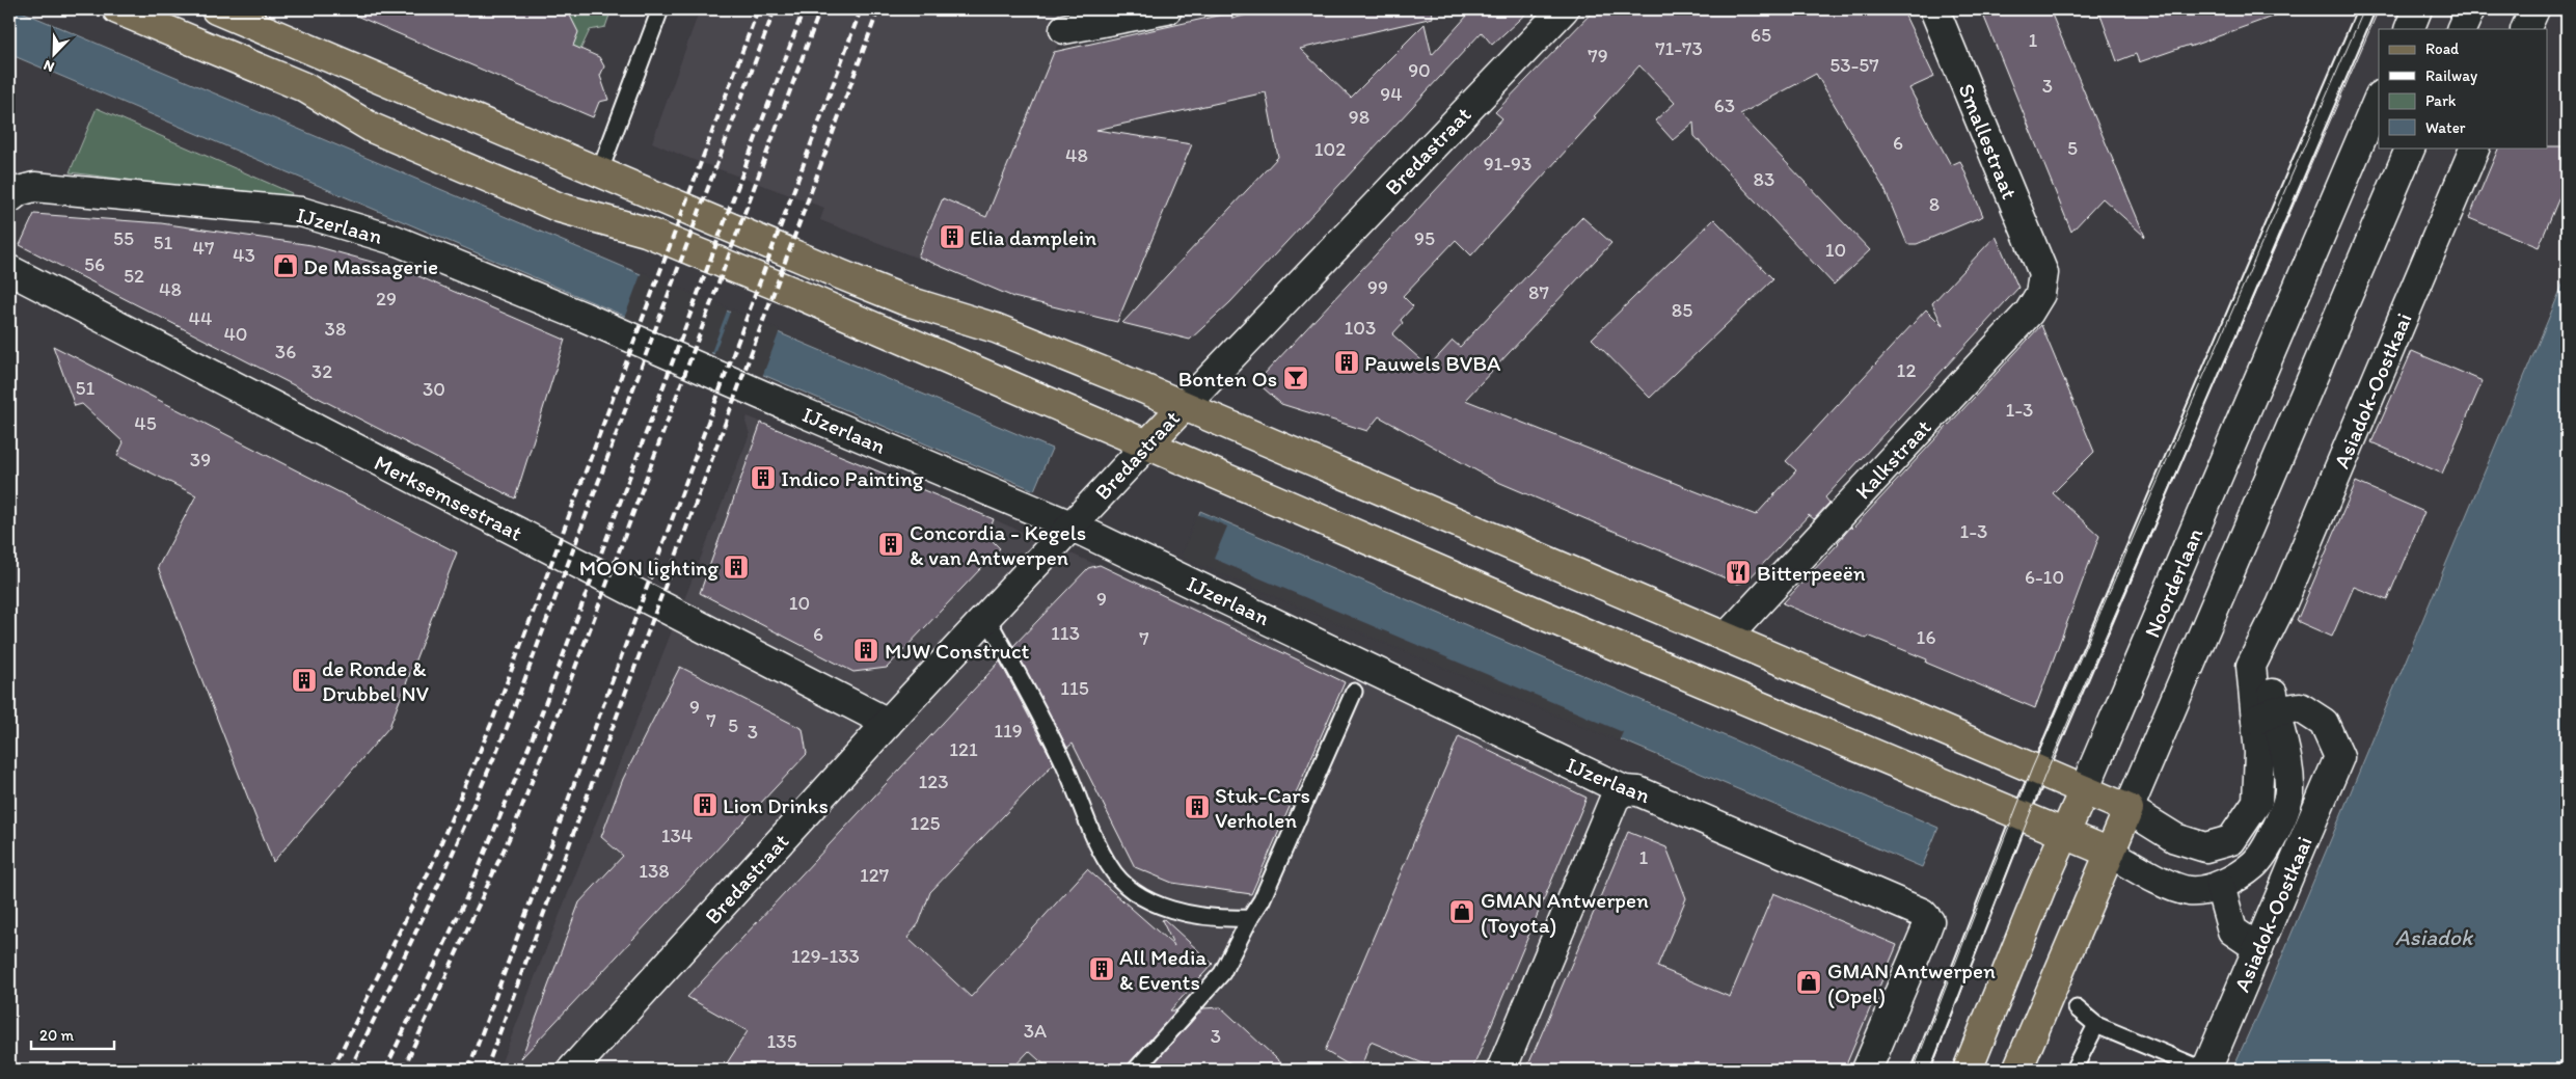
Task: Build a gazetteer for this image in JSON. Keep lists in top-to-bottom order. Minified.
{"streets":{"main road":["Bredastraat","Noorderlaan"],"street":["Smallestraat","IJzerlaan","Asiadok-Oostkaai","Kalkstraat","Merksemsestraat"]},"crossings":[["Smallestraat","Kalkstraat"],["Bredastraat","IJzerlaan"],["Bredastraat","Merksemsestraat"]],"water":["Asiadok"],"places":{"building":["Elia damplein","Pauwels BVBA","Indico Painting","Concordia - Kegels & van Antwerpen","MOON lighting","MJW Construct","de Ronde & Drubbel NV","Lion Drinks","Stuk-Cars Verholen","All Media & Events"],"shop":["De Massagerie","GMAN Antwerpen (Toyota)","GMAN Antwerpen (Opel)"],"bar":["Bonten Os"],"restaurant":["Bitterpeeën"]},"house_numbers":["65","1","71-73","79","53-57","90","3","94","63","98","6","5","102","48","91-93","83","8","55","95","51","47","10","43","56","52","99","48","87","29","85","44","103","38","40","36","12","32","51","30","1-3","45","39","1-3","6-10","9","10","113","6","16","7","115","9","7","5","119","3","121","123","125","134","1","138","127","129-133","3A","3","135"],"legend":["Road","Railway","Park","Water"],"scale_bar":"20 m","north":"bottom left"}
